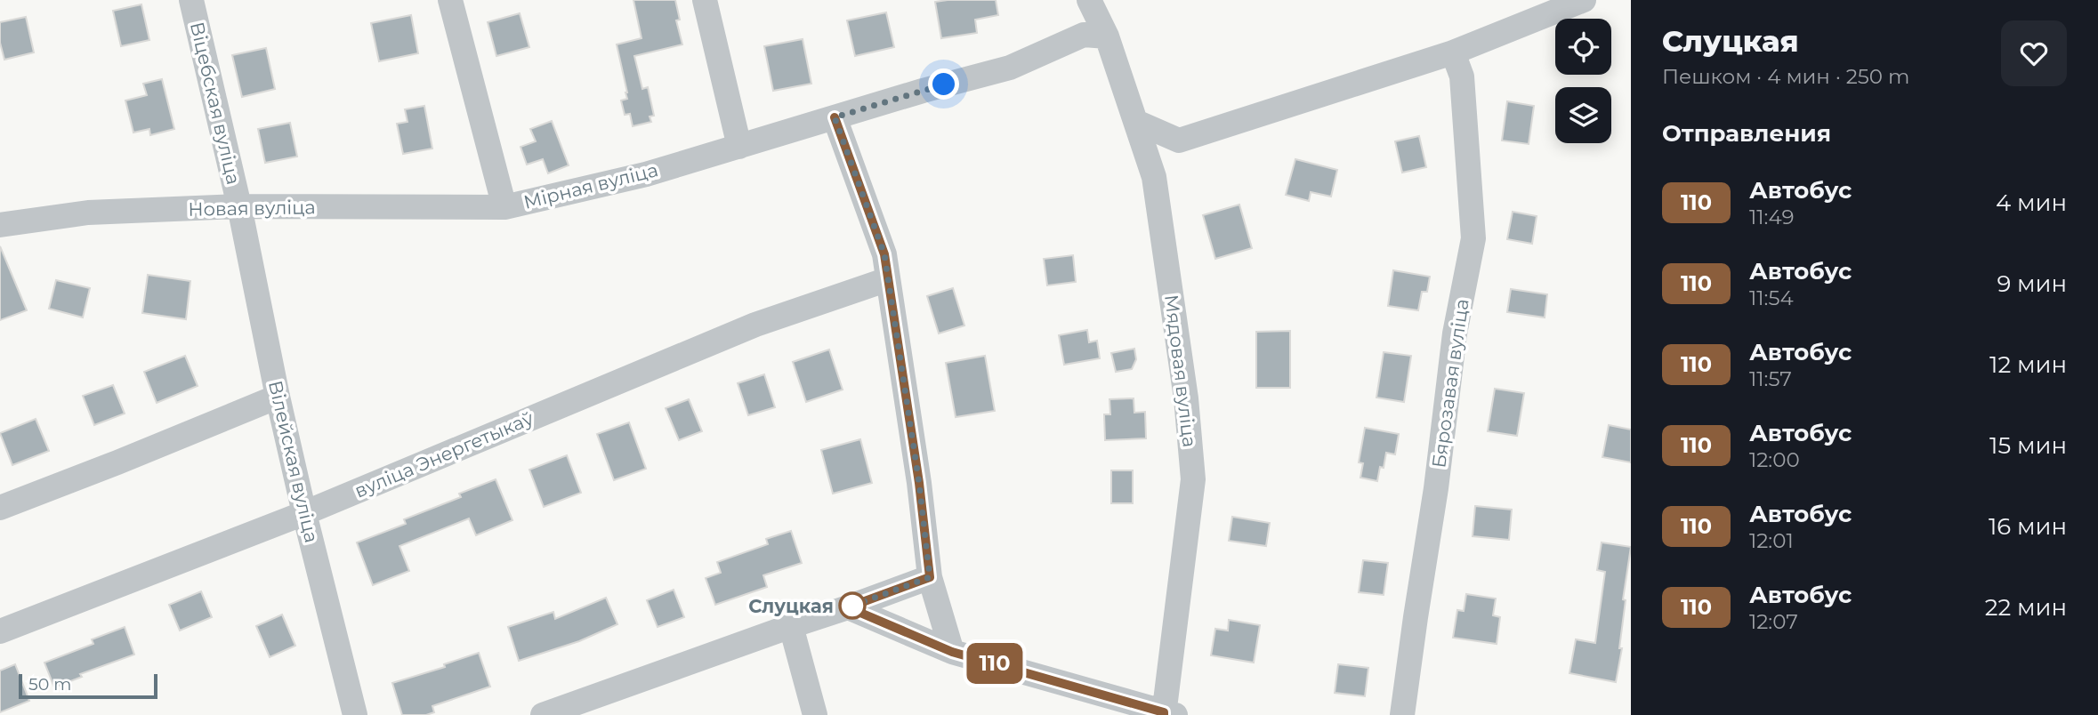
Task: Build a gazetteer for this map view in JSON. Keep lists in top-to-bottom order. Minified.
{"streets":{"street":["Віцебская вуліца","Мірная вуліца","Новая вуліца","Мядовая вуліца","Бярозавая вуліца","вуліца Энергетыкаў","Вілейская вуліца"]},"crossings":[["Віцебская вуліца","Новая вуліца"],["Віцебская вуліца","Вілейская вуліца"],["Мірная вуліца","Новая вуліца"],["Мірная вуліца","Мядовая вуліца"],["Новая вуліца","Вілейская вуліца"],["вуліца Энергетыкаў","Вілейская вуліца"]],"places":["Слуцкая"],"lines":["bus line 110"],"scale_bar":"50 m","page":{"on_map":"110","heading":[["Слуцкая","Пешком · 4 мин · 250 m"],"Отправления"],"list":[{"mark":"110","name":"Автобус","note":"11:49","value":"4 мин"},{"mark":"110","name":"Автобус","note":"11:54","value":"9 мин"},{"mark":"110","name":"Автобус","note":"11:57","value":"12 мин"},{"mark":"110","name":"Автобус","note":"12:00","value":"15 мин"},{"mark":"110","name":"Автобус","note":"12:01","value":"16 мин"},{"mark":"110","name":"Автобус","note":"12:07","value":"22 мин"}],"scale":"50 m"}}
